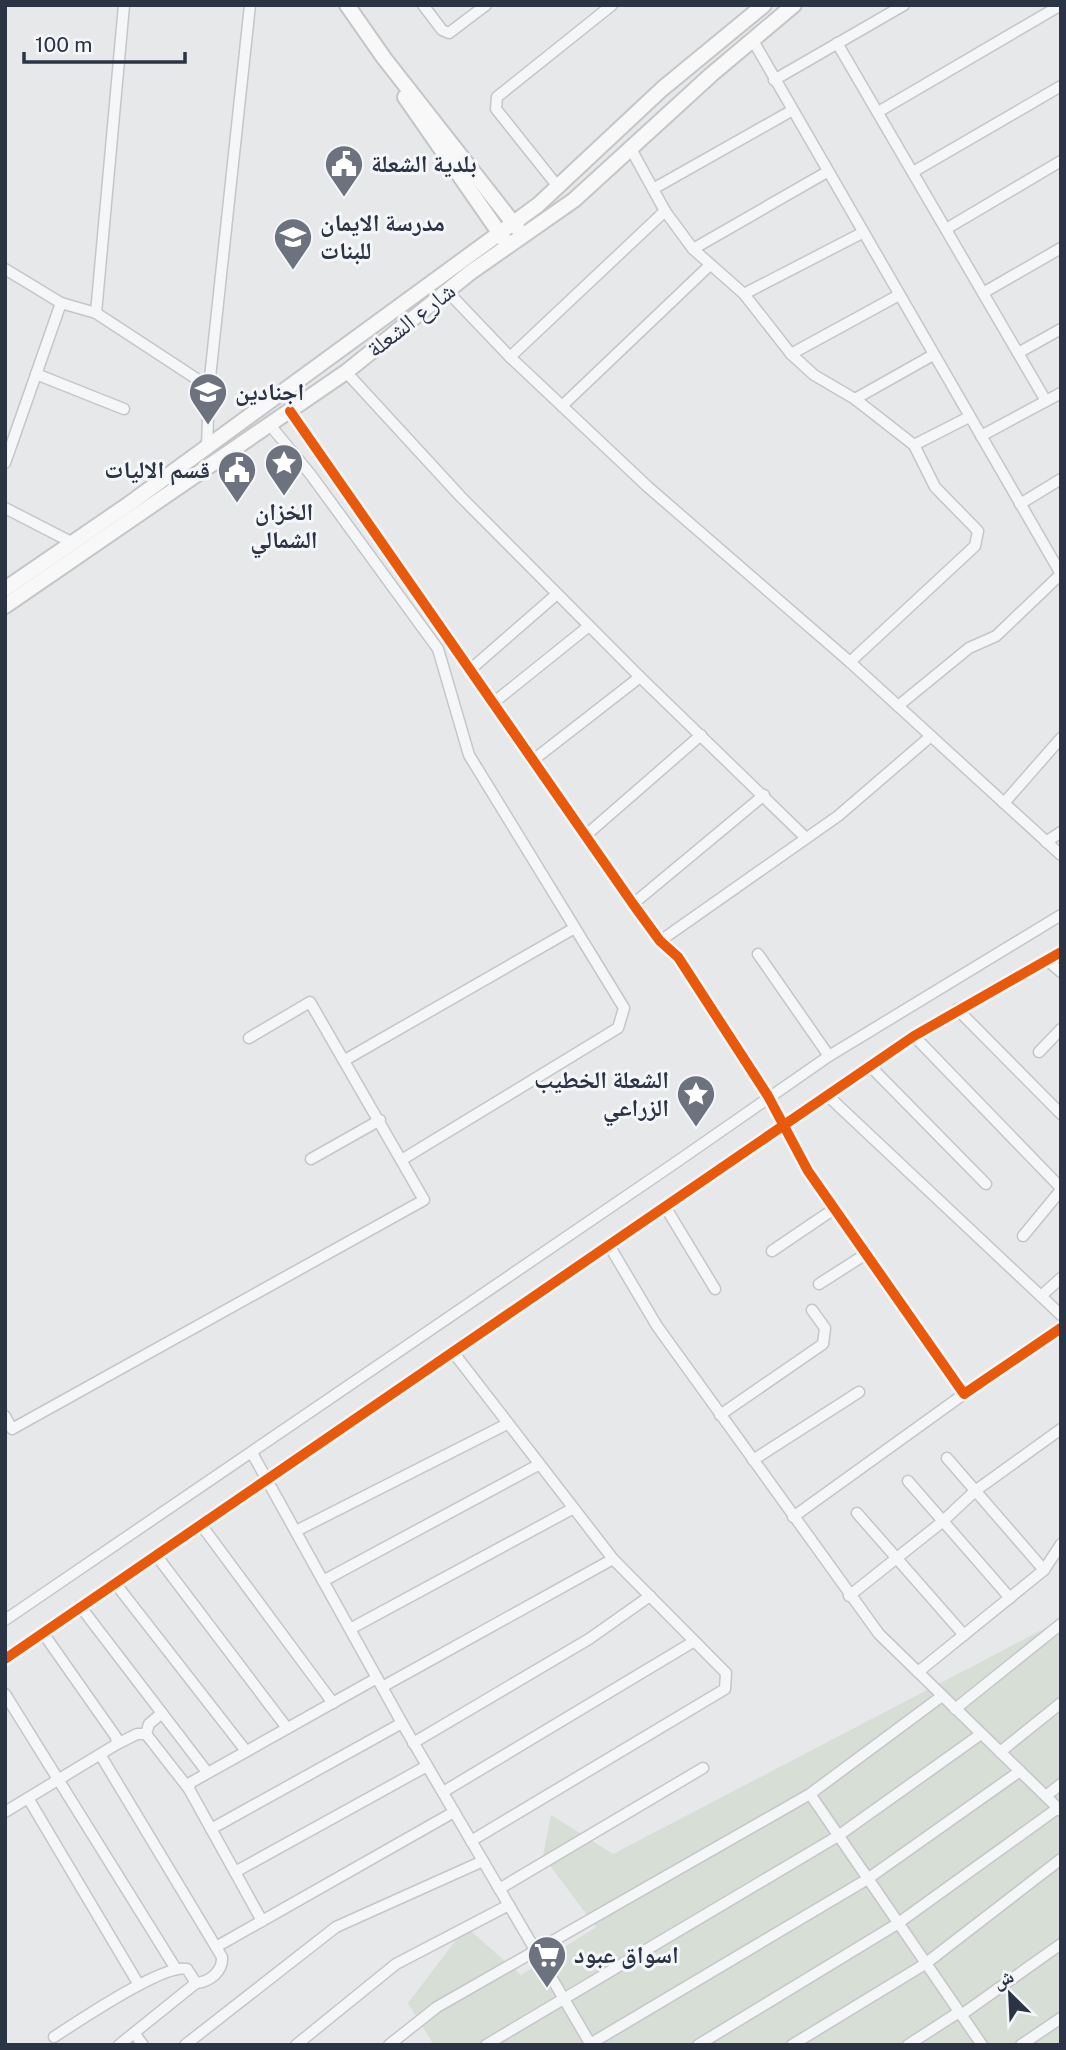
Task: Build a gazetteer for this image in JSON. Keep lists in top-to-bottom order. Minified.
{"streets":{"main road":["شارع الشعلة"]},"places":{"public building":["بلدية الشعلة","قسم الاليات"],"school or university":["مدرسة الايمان للبنات","اجنادين"],"place":["الخزان الشمالي","الشعلة الخطيب الزراعي"],"supermarket":["اسواق عبود"]},"scale_bar":"100 m","north":"top left"}
